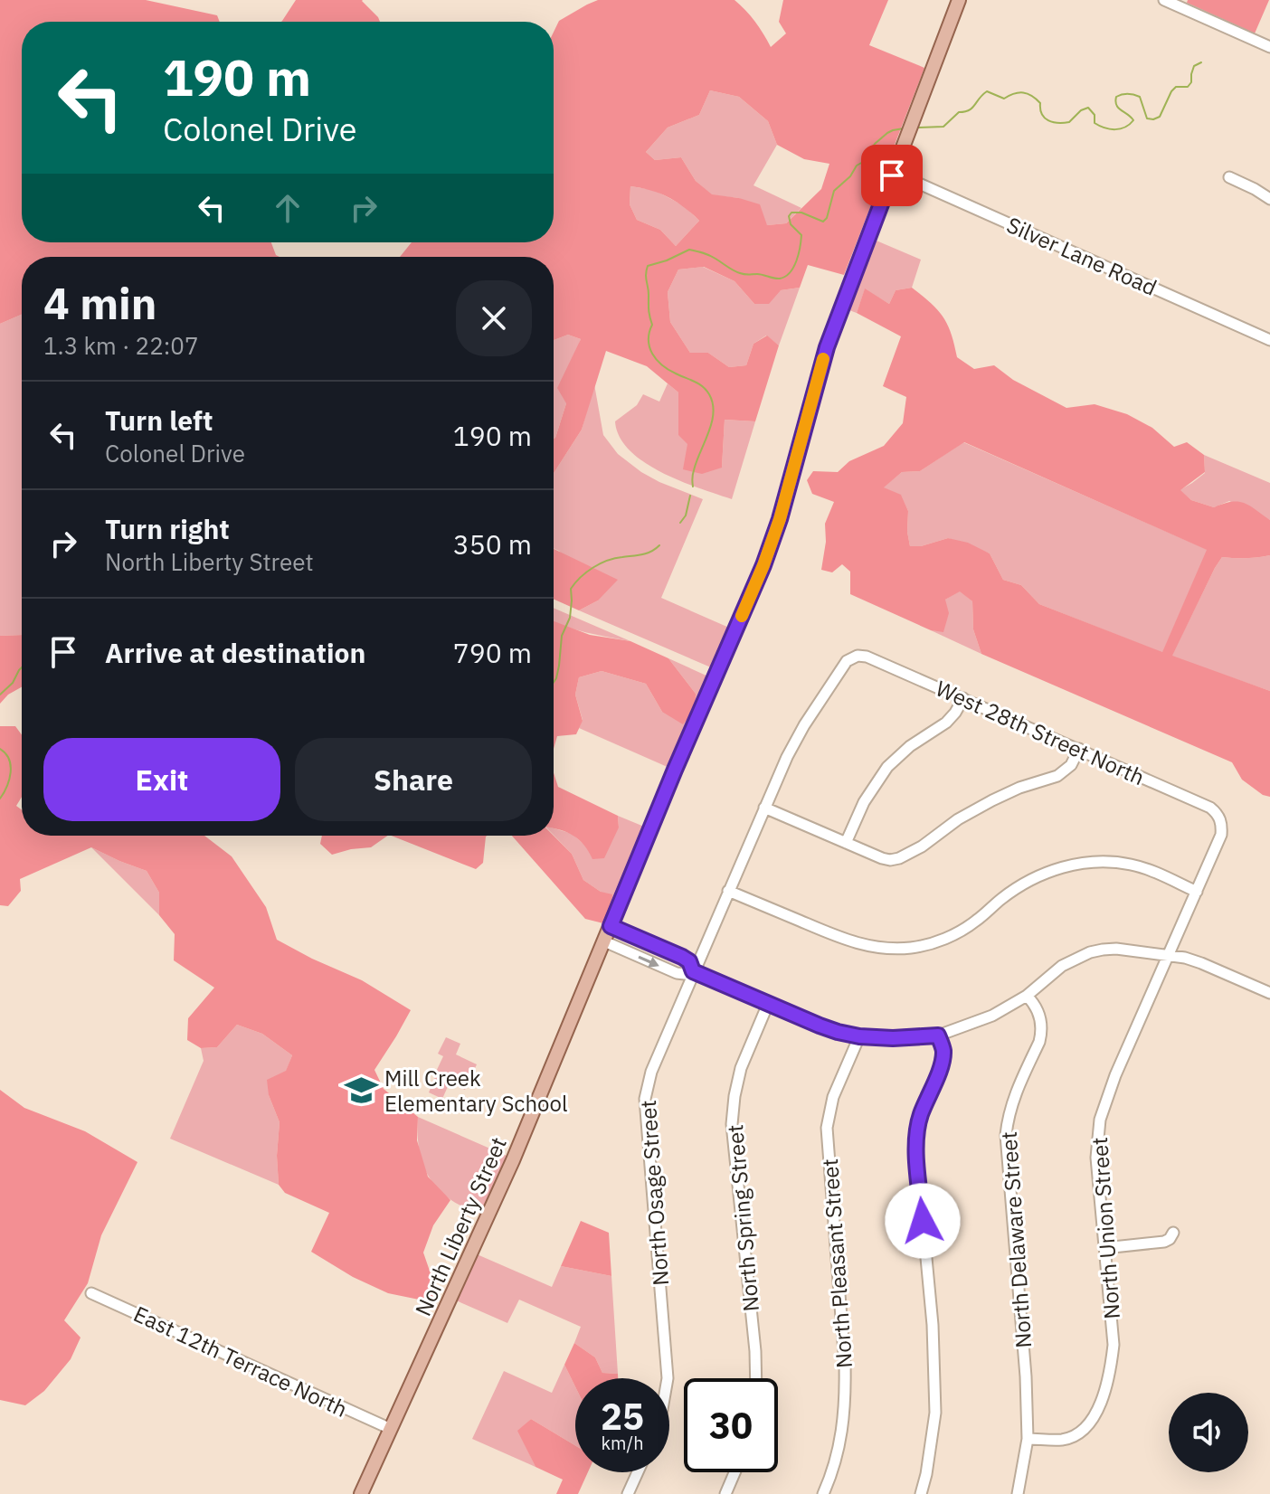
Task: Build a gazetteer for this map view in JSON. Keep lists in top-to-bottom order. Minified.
{"streets":{"main road":["North Liberty Street"],"street":["Silver Lane Road","West 28th Street North","North Osage Street","North Spring Street","North Union Street","North Delaware Street","North Pleasant Street","East 12th Terrace North"]},"crossings":[["Silver Lane Road","North Liberty Street"],["West 28th Street North","North Osage Street"],["West 28th Street North","North Union Street"],["North Liberty Street","East 12th Terrace North"],["North Union Street","North Delaware Street"]],"places":{"school or university":["Mill Creek Elementary School"]},"page":{"turn":["190 m","Colonel Drive"],"heading":["4 min","1.3 km · 22:07"],"list":[{"name":"Turn left","note":"Colonel Drive","value":"190 m"},{"name":"Turn right","note":"North Liberty Street","value":"350 m"},{"name":"Arrive at destination","value":"790 m"}],"buttons":["Exit","Share"],"speed":"25 km/h","limit":"30"}}
